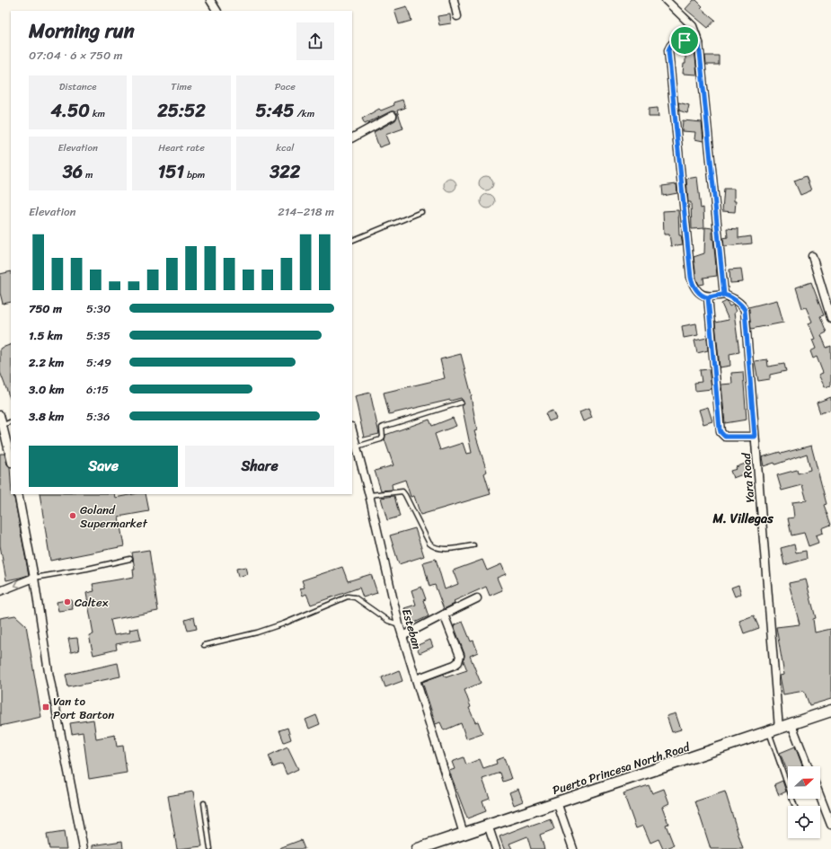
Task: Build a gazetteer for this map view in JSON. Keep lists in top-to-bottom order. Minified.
{"streets":{"main road":["Puerto Princesa North Road"],"street":["Yara Road","Esteban"]},"crossings":[["Yara Road","Puerto Princesa North Road"],["Esteban","Puerto Princesa North Road"]],"districts":["M. Villegas"],"places":{"other":["Goland Supermarket","Caltex"],"transit":["Van to Port Barton"]},"north":"right","page":{"heading":["Morning run","07:04 · 6 × 750 m"],"stats":[["Distance","4.50 km"],["Time","25:52"],["Pace","5:45 /km"],["Elevation","36 m"],["Heart rate","151 bpm"],["kcal","322"]],"chart":["Elevation","214–218 m"],"list":[{"name":"750 m","note":"5:30"},{"name":"1.5 km","note":"5:35"},{"name":"2.2 km","note":"5:49"},{"name":"3.0 km","note":"6:15"},{"name":"3.8 km","note":"5:36"}],"buttons":["Save","Share"]}}
